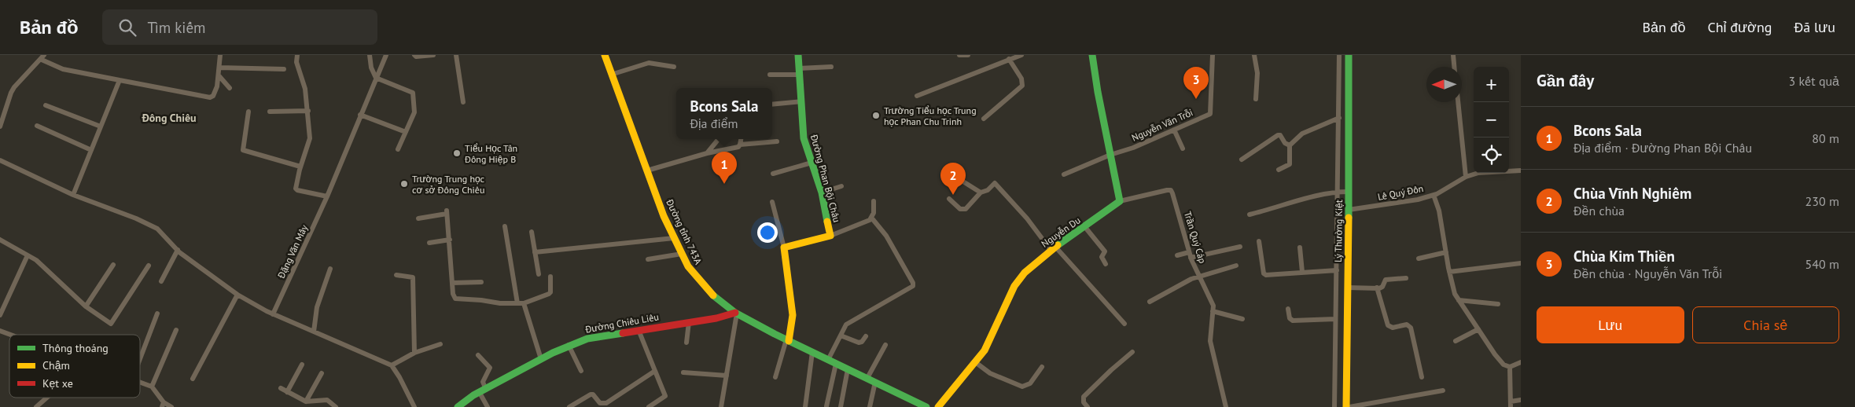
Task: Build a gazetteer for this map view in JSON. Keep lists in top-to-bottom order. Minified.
{"streets":{"street":["Nguyễn Văn Trỗi","Đường Phan Bội Châu","Lê Quý Đôn","Lý Thường Kiệt","Đường tỉnh 743A","Nguyễn Du","Trần Quý Cáp","Đặng Văn Mây","Đường Chiêu Liêu"]},"crossings":[["Lê Quý Đôn","Lý Thường Kiệt"],["Đường tỉnh 743A","Đường Chiêu Liêu"],["Nguyễn Du","Trần Quý Cáp"]],"districts":["Đông Chiêu"],"places":["Trường Tiểu học Trung học Phan Chu Trinh","Tiểu Học Tân Đông Hiệp B","Trường Trung học cơ sở Đông Chiêu"],"legend":["Thông thoáng","Chậm","Kẹt xe"],"north":"left","page":{"header":"Bản đồ","search":"Tìm kiếm","nav":["Bản đồ","Chỉ đường","Đã lưu"],"heading":["Gần đây","3 kết quả"],"map_buttons":["+","−"],"pins":["3","1","2"],"popup":["Bcons Sala","Địa điểm"],"list":[{"mark":"1","name":"Bcons Sala","note":"Địa điểm · Đường Phan Bội Châu","value":"80 m"},{"mark":"2","name":"Chùa Vĩnh Nghiêm","note":"Đền chùa","value":"230 m"},{"mark":"3","name":"Chùa Kim Thiền","note":"Đền chùa · Nguyễn Văn Trỗi","value":"540 m"}],"buttons":["Lưu","Chia sẻ"]}}
